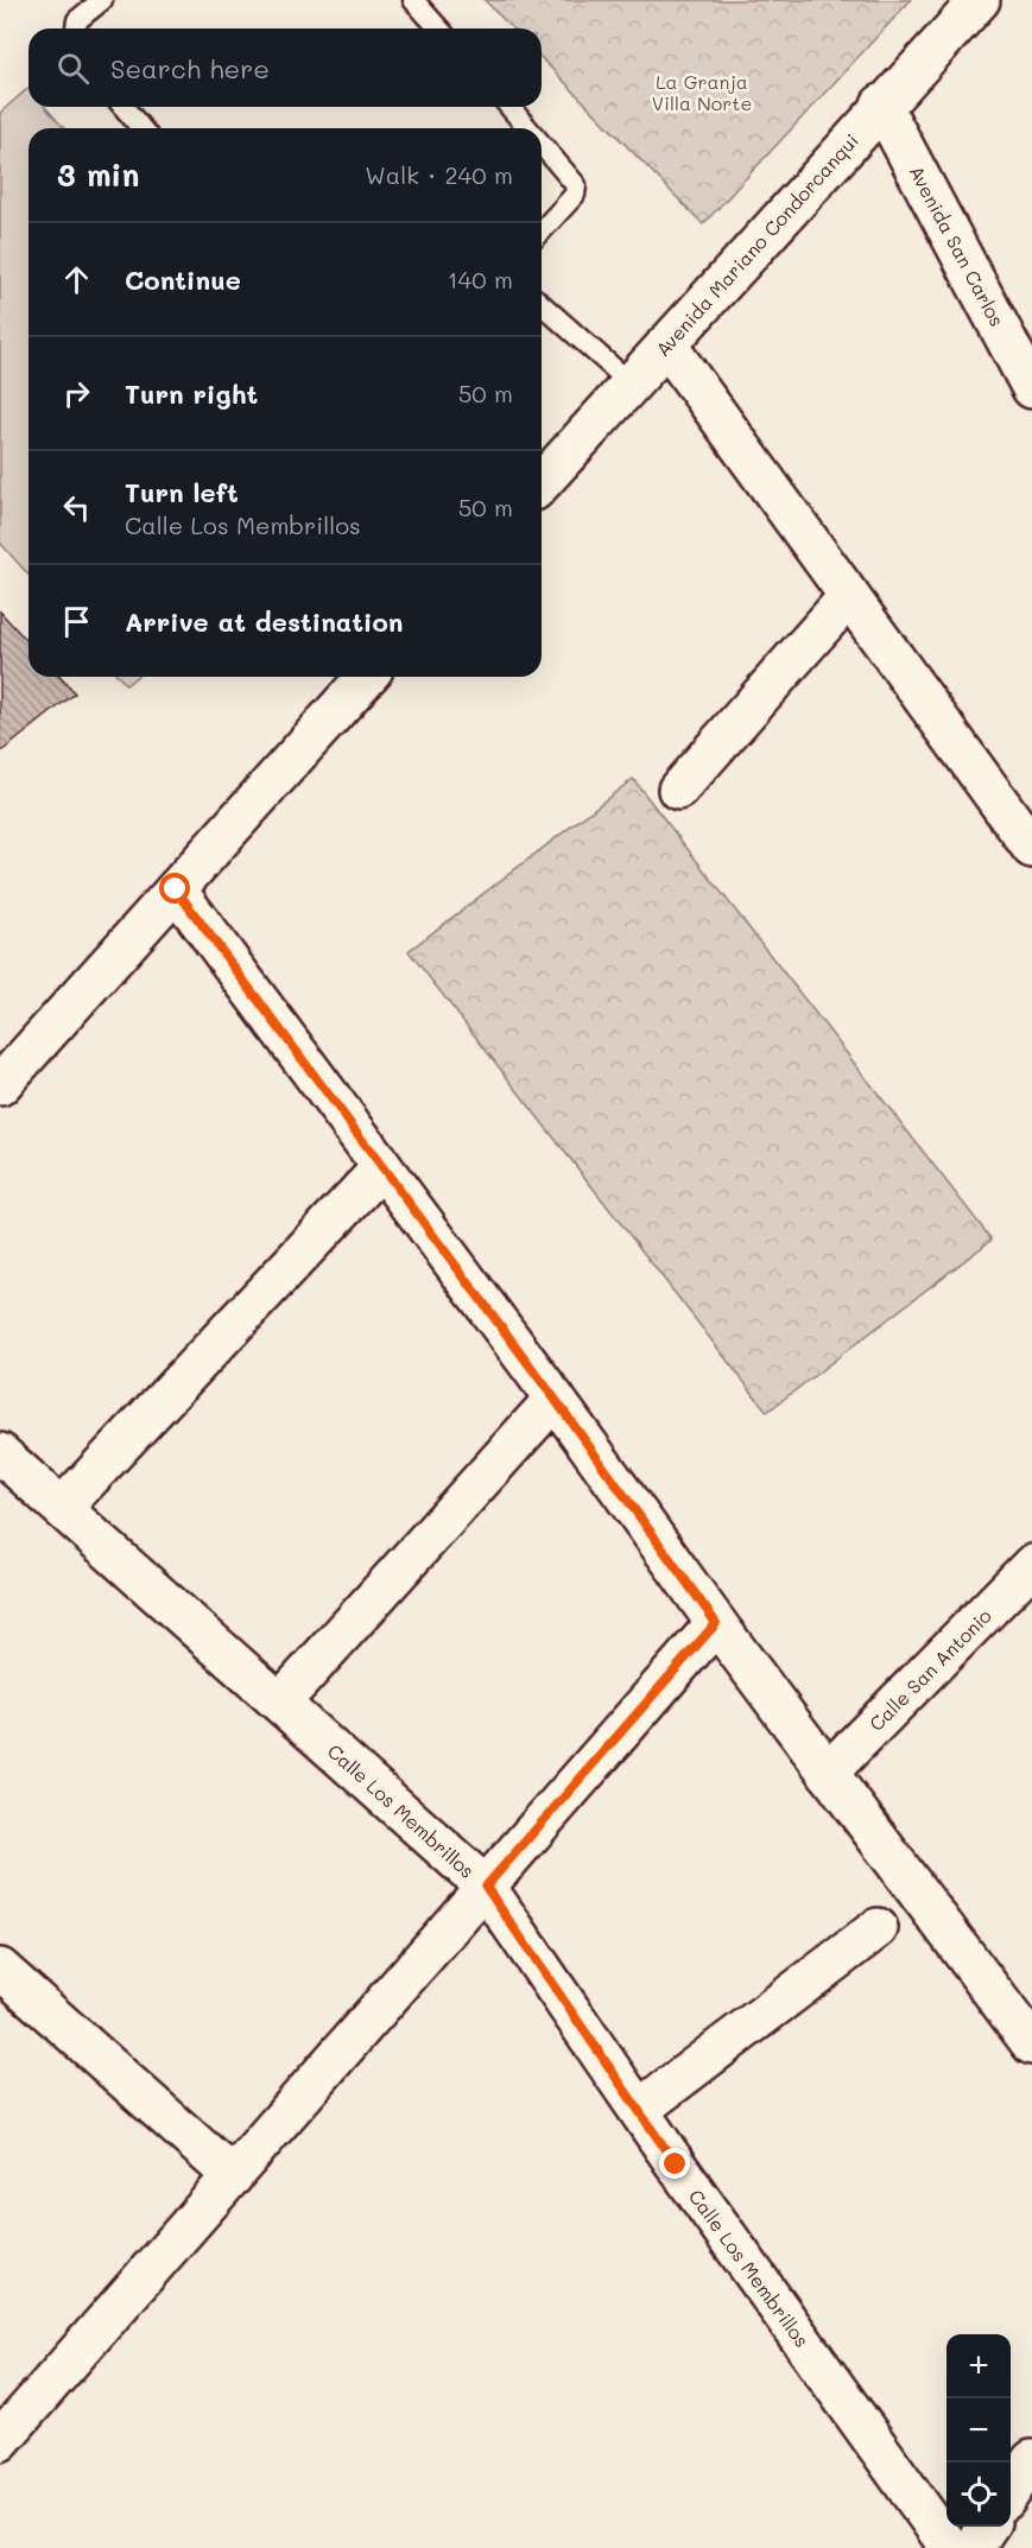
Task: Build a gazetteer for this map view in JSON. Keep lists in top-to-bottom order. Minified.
{"streets":{"street":["Avenida Mariano Condorcanqui","Avenida San Carlos","Calle San Antonio","Calle Los Membrillos"]},"crossings":[["Avenida Mariano Condorcanqui","Avenida San Carlos"]],"parks":["La Granja Villa Norte"],"page":{"search":"Search here","heading":["3 min","Walk · 240 m"],"list":[["Continue","140 m"],["Turn right","50 m"],["Turn left","Calle Los Membrillos","50 m"],"Arrive at destination"],"map_buttons":["+","−"]}}
